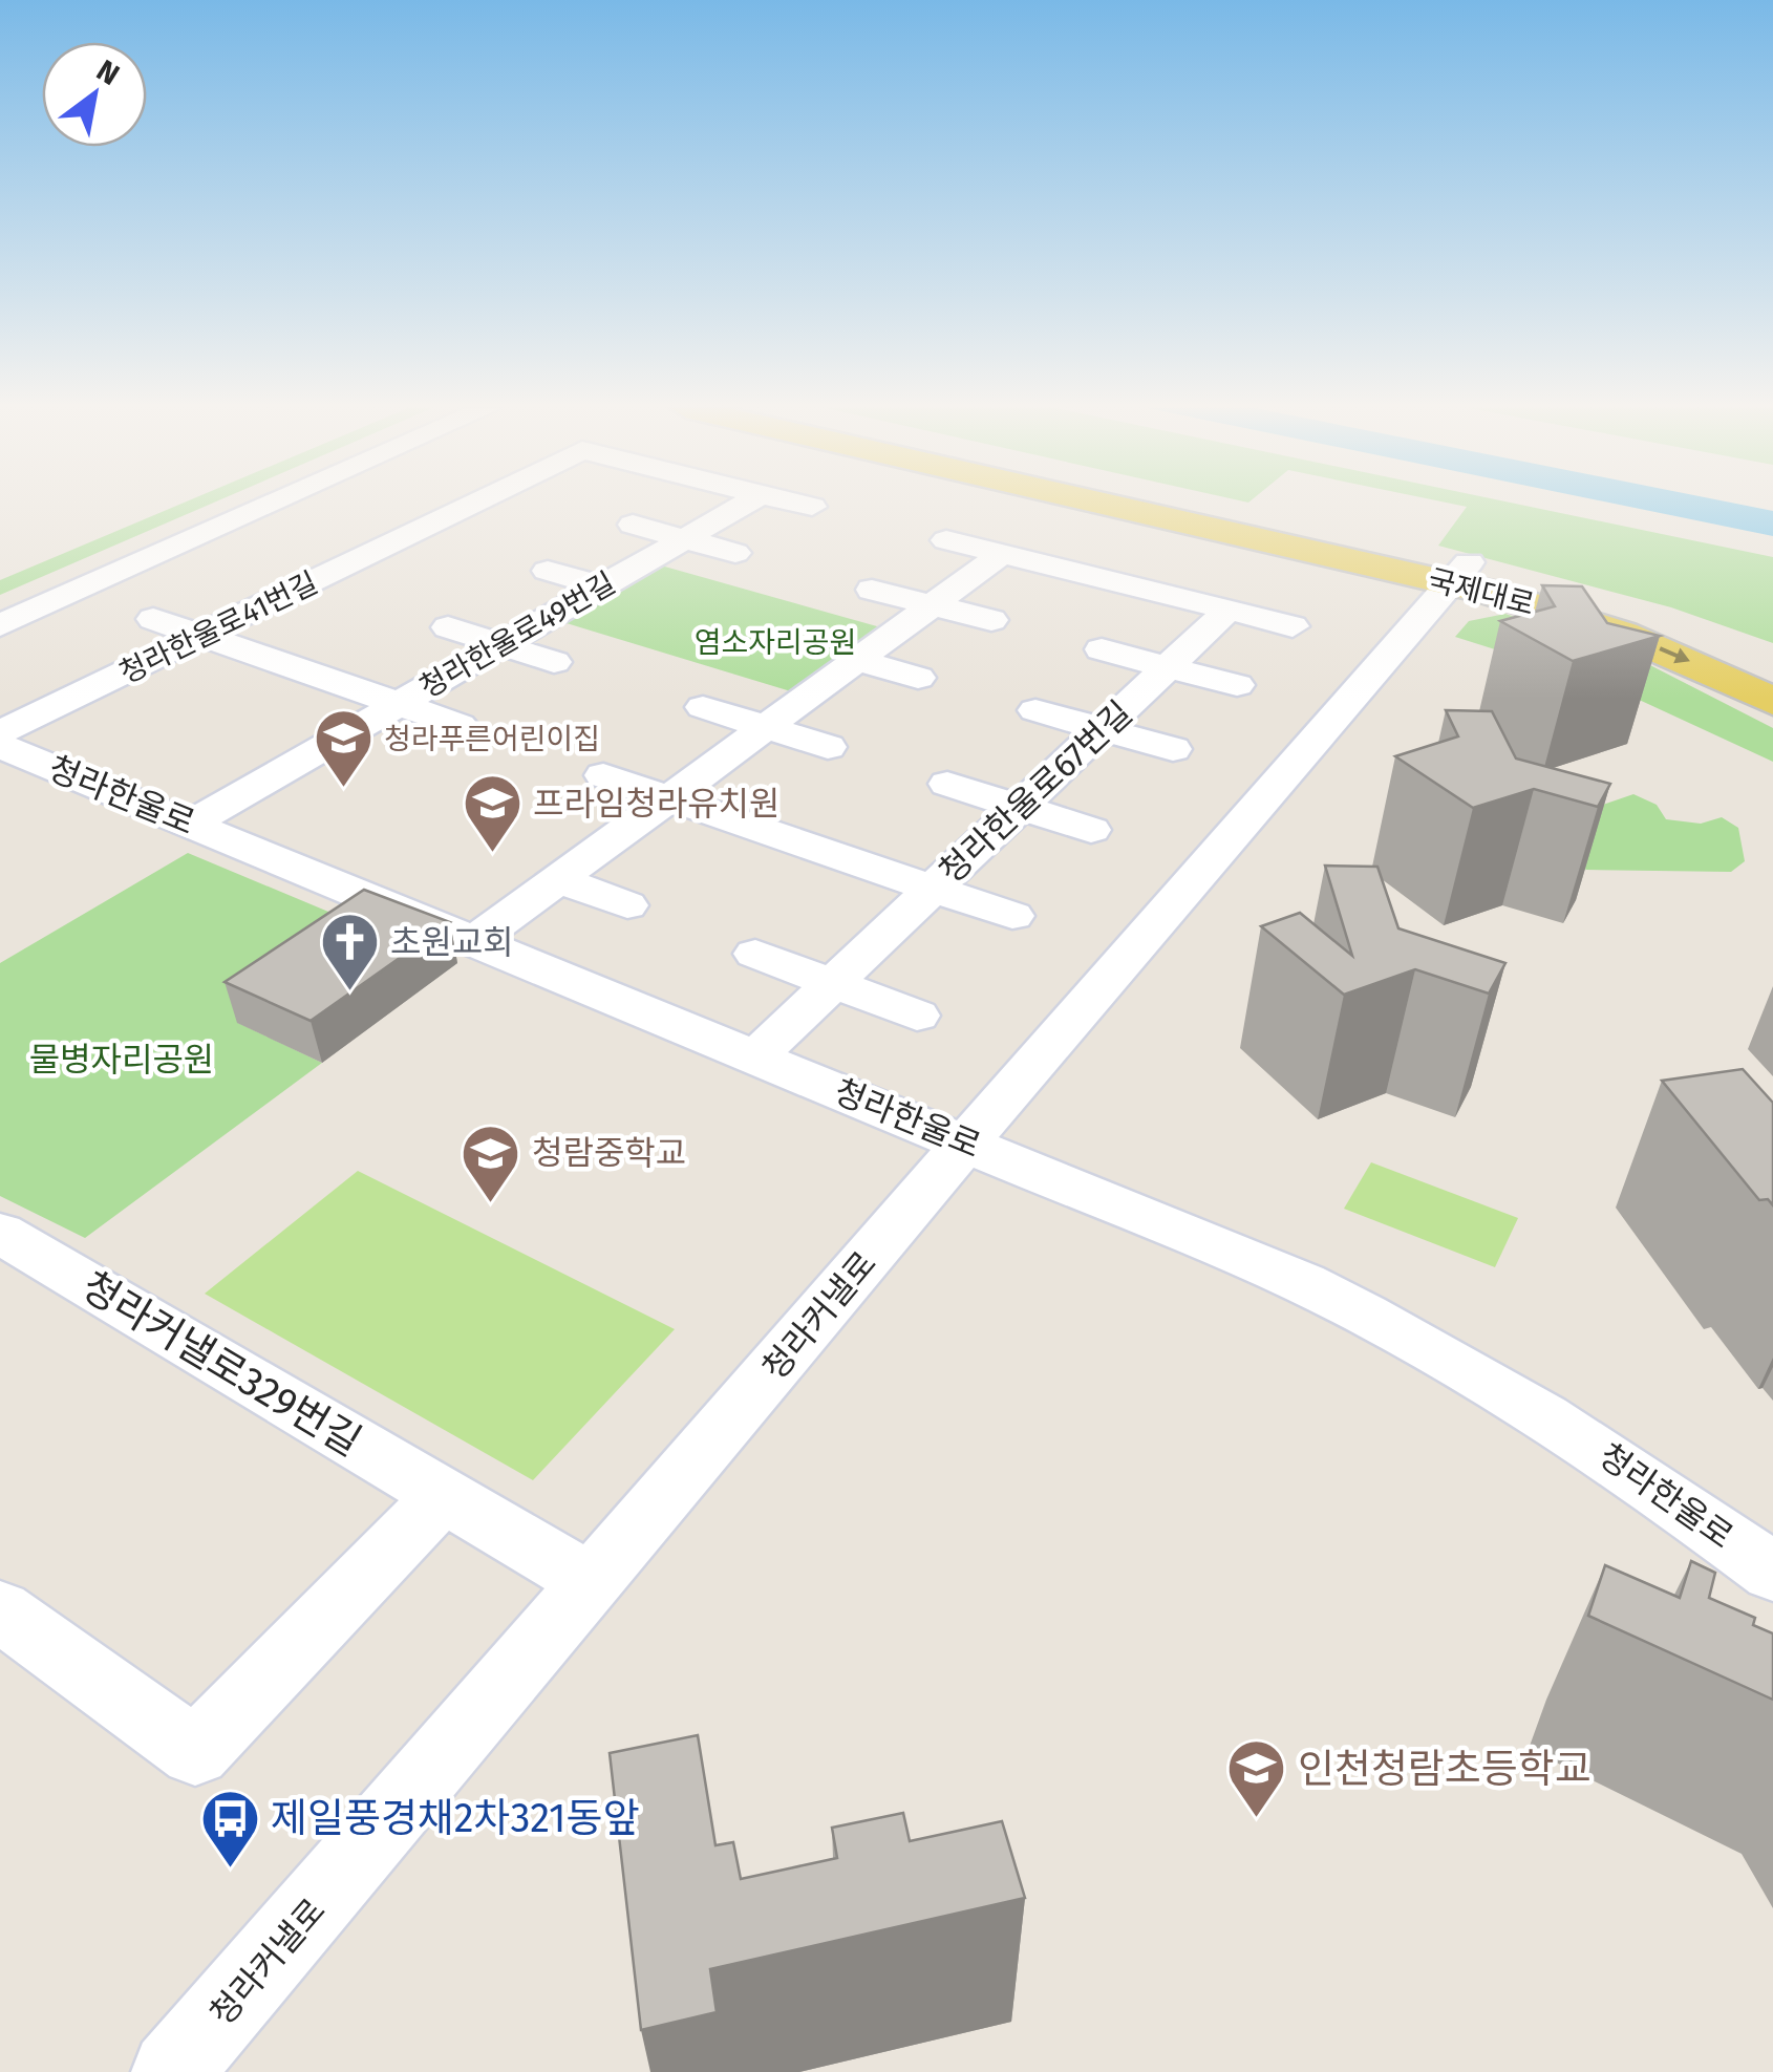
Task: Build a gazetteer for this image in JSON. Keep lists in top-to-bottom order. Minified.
{"streets":{"main road":["국제대로"],"street":["청라한울로41번길","청라한울로49번길","청라한울로67번길","청라한울로","청라커낼로","청라커낼로329번길"]},"crossings":[["국제대로","청라커낼로"],["청라한울로49번길","청라한울로"],["청라한울로67번길","청라한울로"],["청라한울로","청라커낼로"],["청라커낼로","청라커낼로329번길"]],"parks":["염소자리공원","물병자리공원"],"places":{"school or university":["청라푸른어린이집","프라임청라유치원","청람중학교","인천청람초등학교"],"church":["초원교회"],"bus stop":["제일풍경채2차321동앞"]},"north":"top right"}
